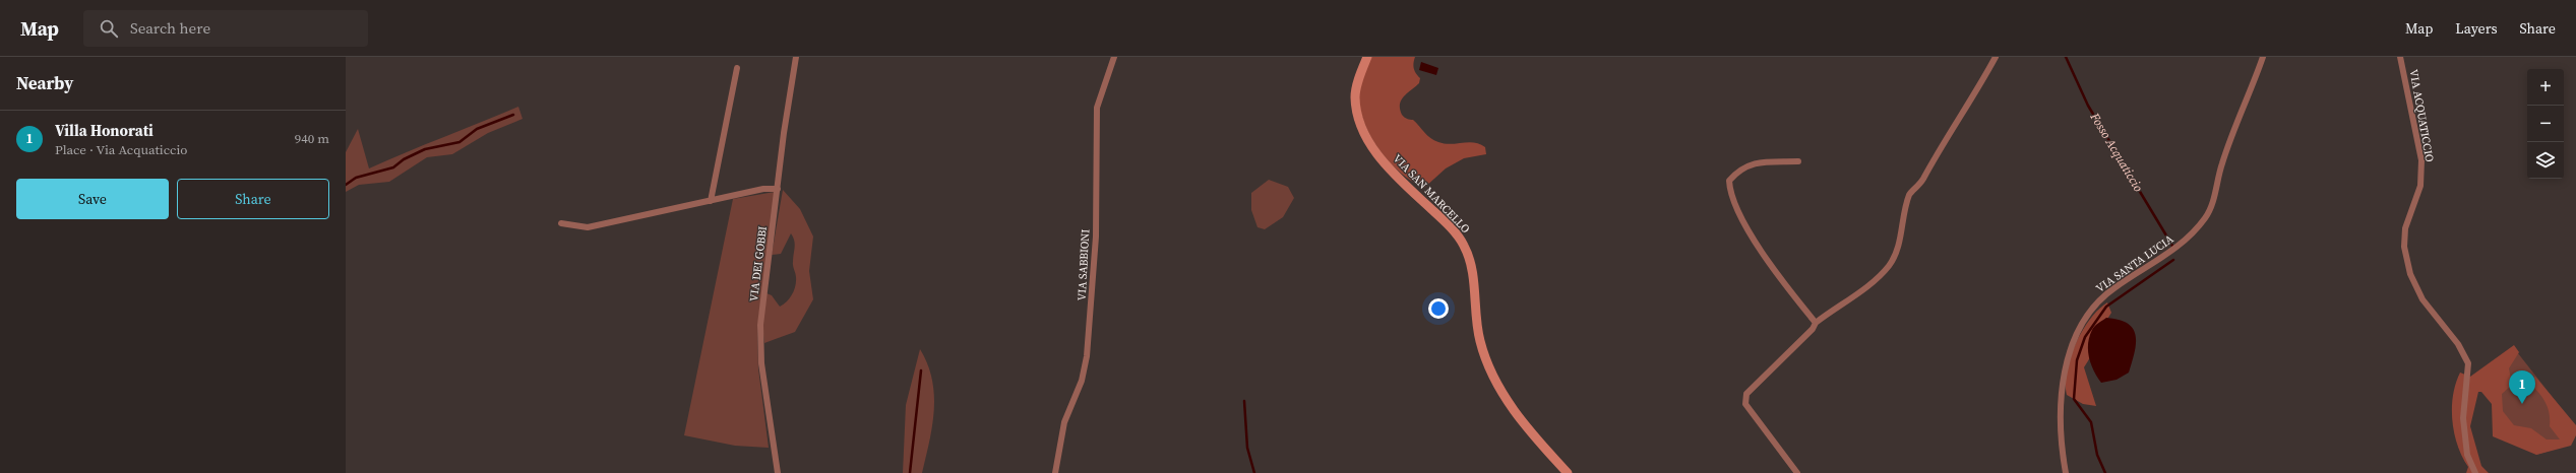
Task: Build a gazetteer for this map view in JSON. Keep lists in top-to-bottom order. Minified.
{"streets":{"main road":["VIA SAN MARCELLO"],"street":["VIA ACQUATICCIO","VIA DEI GOBBI","VIA SANTA LUCIA","VIA SABBIONI"]},"water":["Fosso Acquaticcio"],"page":{"header":"Map","search":"Search here","nav":["Map","Layers","Share"],"heading":"Nearby","map_buttons":["+","−"],"list":[{"mark":"1","name":"Villa Honorati","note":"Place · Via Acquaticcio","value":"940 m"}],"buttons":["Save","Share"],"pins":"1"}}
